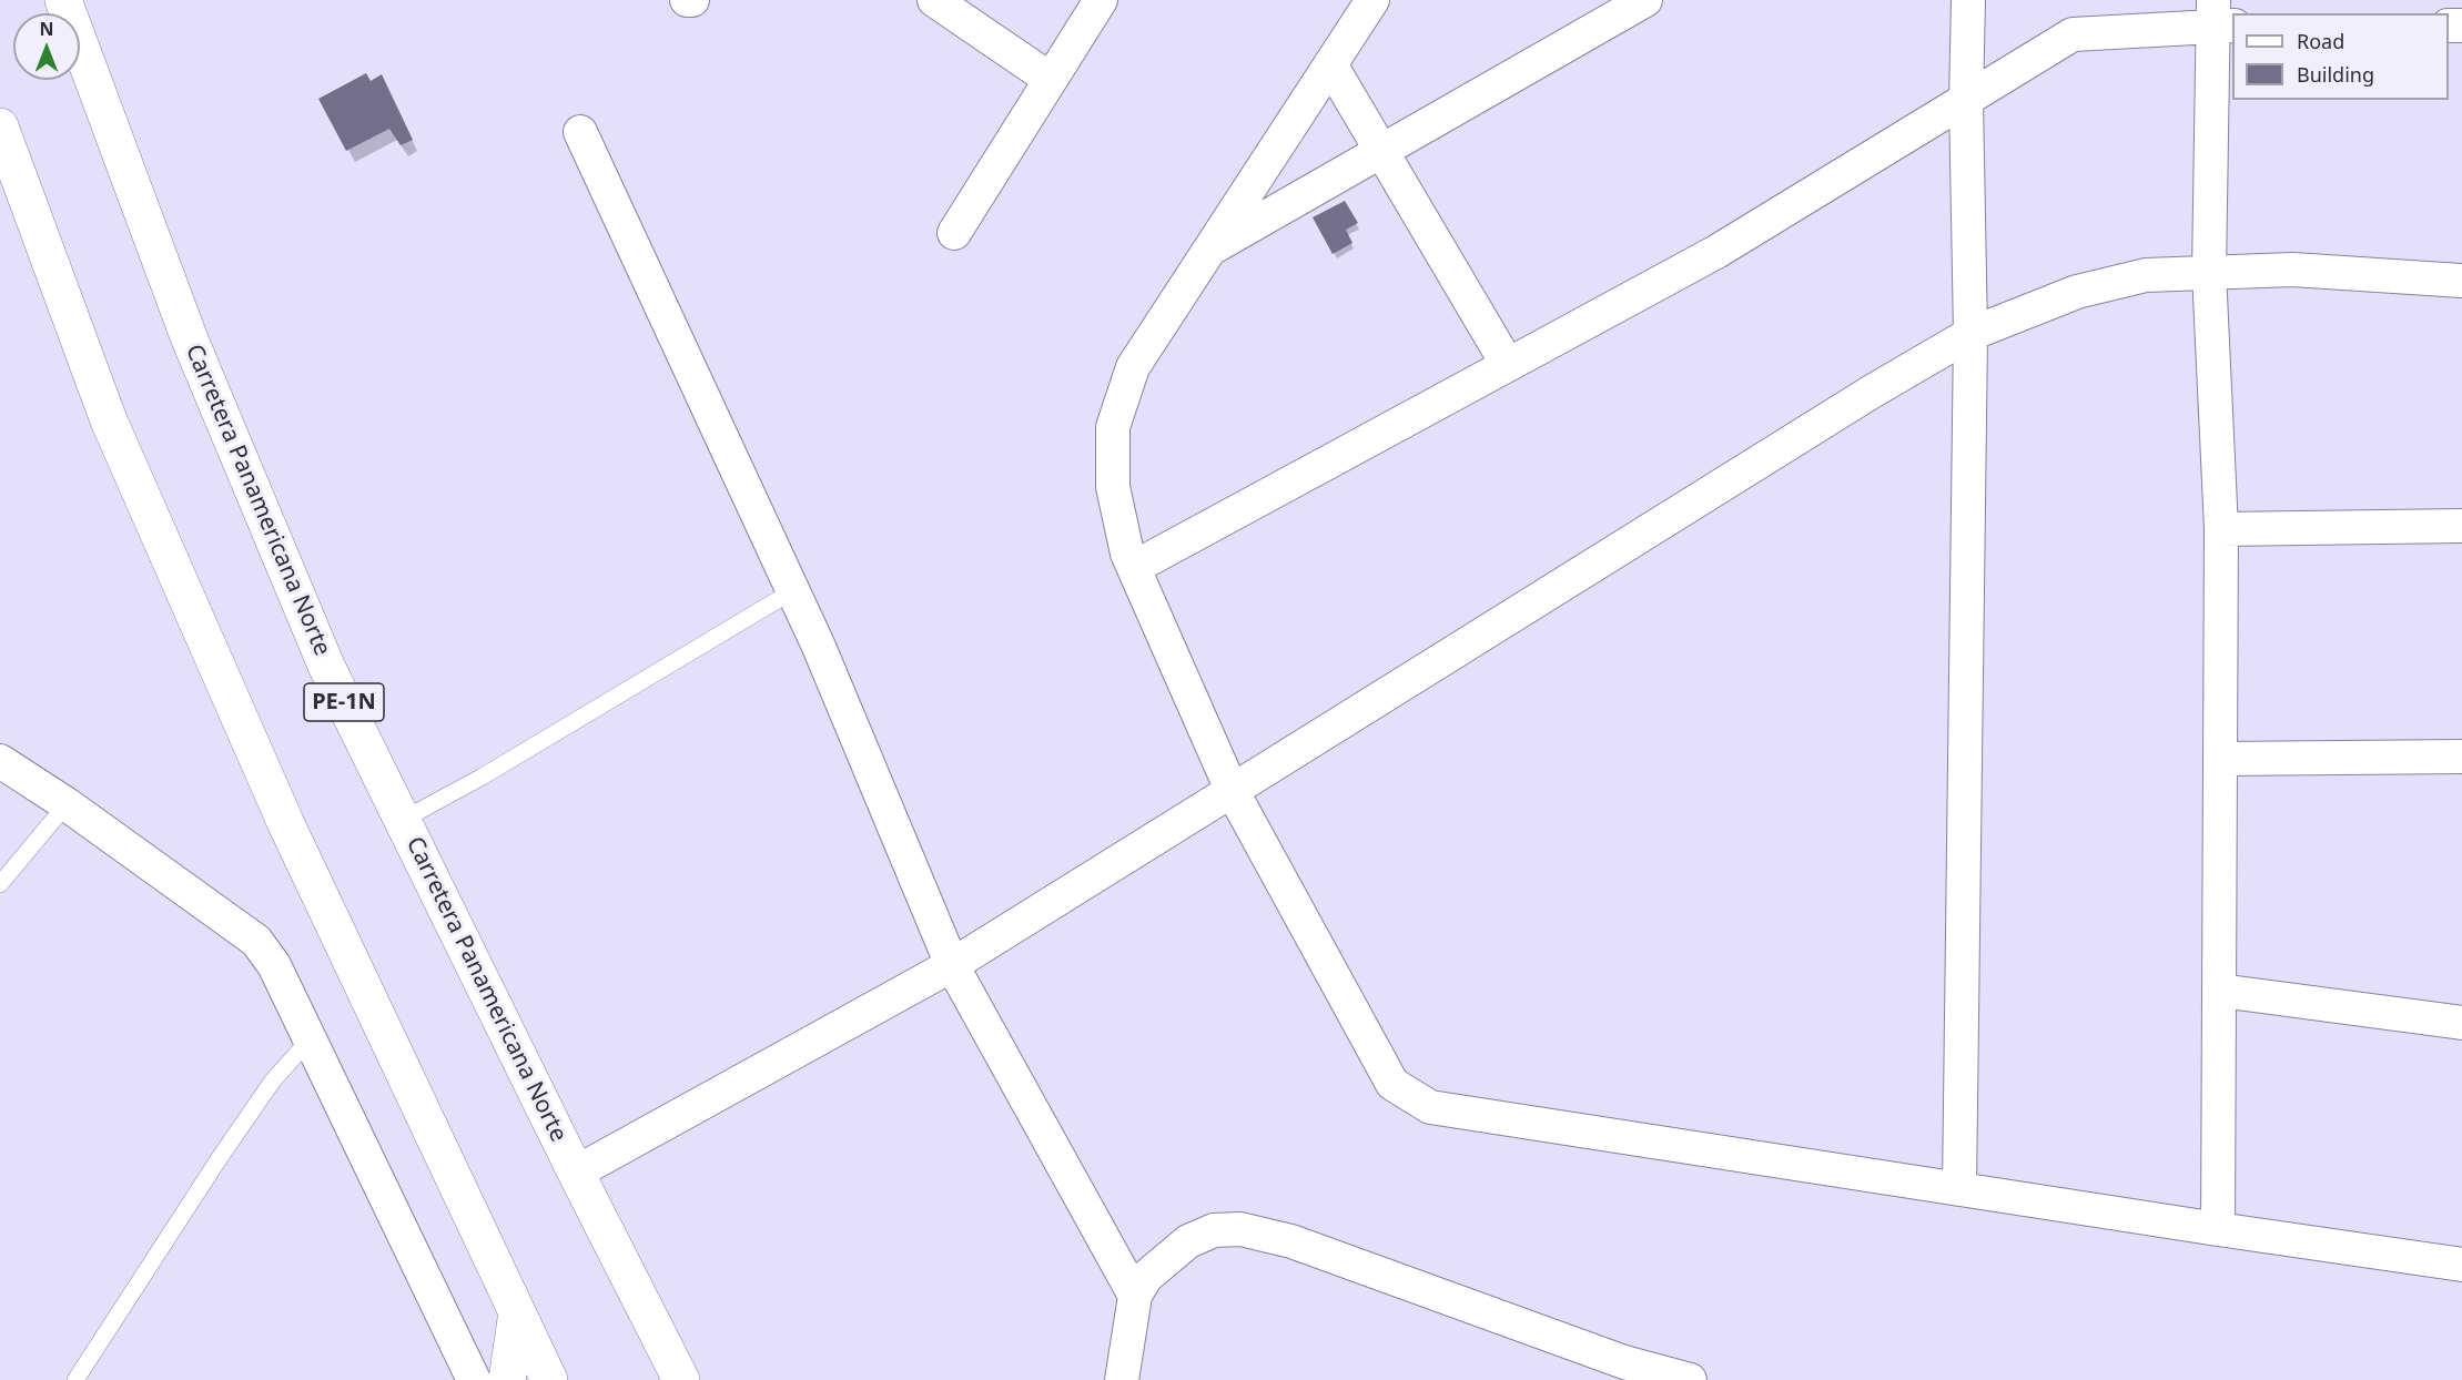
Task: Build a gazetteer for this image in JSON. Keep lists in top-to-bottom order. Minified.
{"streets":{"highway":["Carretera Panamericana Norte","PE-1N"]},"legend":["Road","Building"],"north":"top"}
